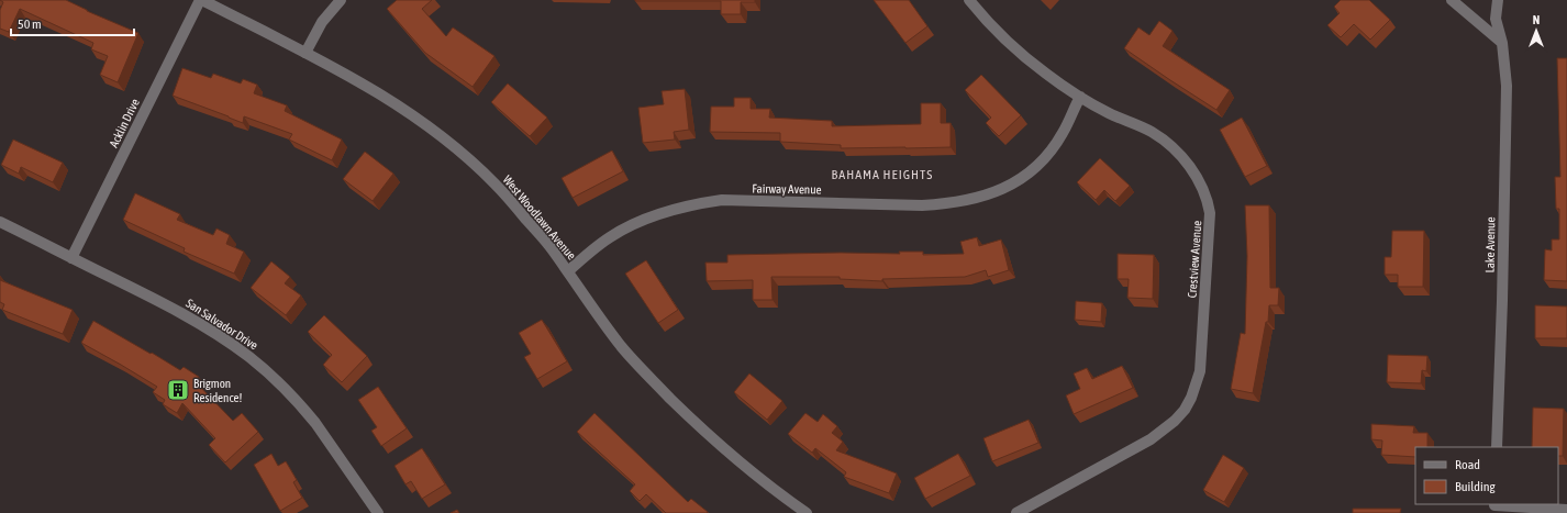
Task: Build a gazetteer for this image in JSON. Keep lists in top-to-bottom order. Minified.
{"streets":{"street":["Acklin Drive","Fairway Avenue","West Woodlawn Avenue","Lake Avenue","Crestview Avenue","San Salvador Drive"]},"crossings":[["Acklin Drive","West Woodlawn Avenue"],["Acklin Drive","San Salvador Drive"],["Fairway Avenue","West Woodlawn Avenue"],["Fairway Avenue","Crestview Avenue"]],"districts":["BAHAMA HEIGHTS"],"places":{"building":["Brigmon Residence!"]},"legend":["Road","Building"],"scale_bar":"50 m","north":"top"}
